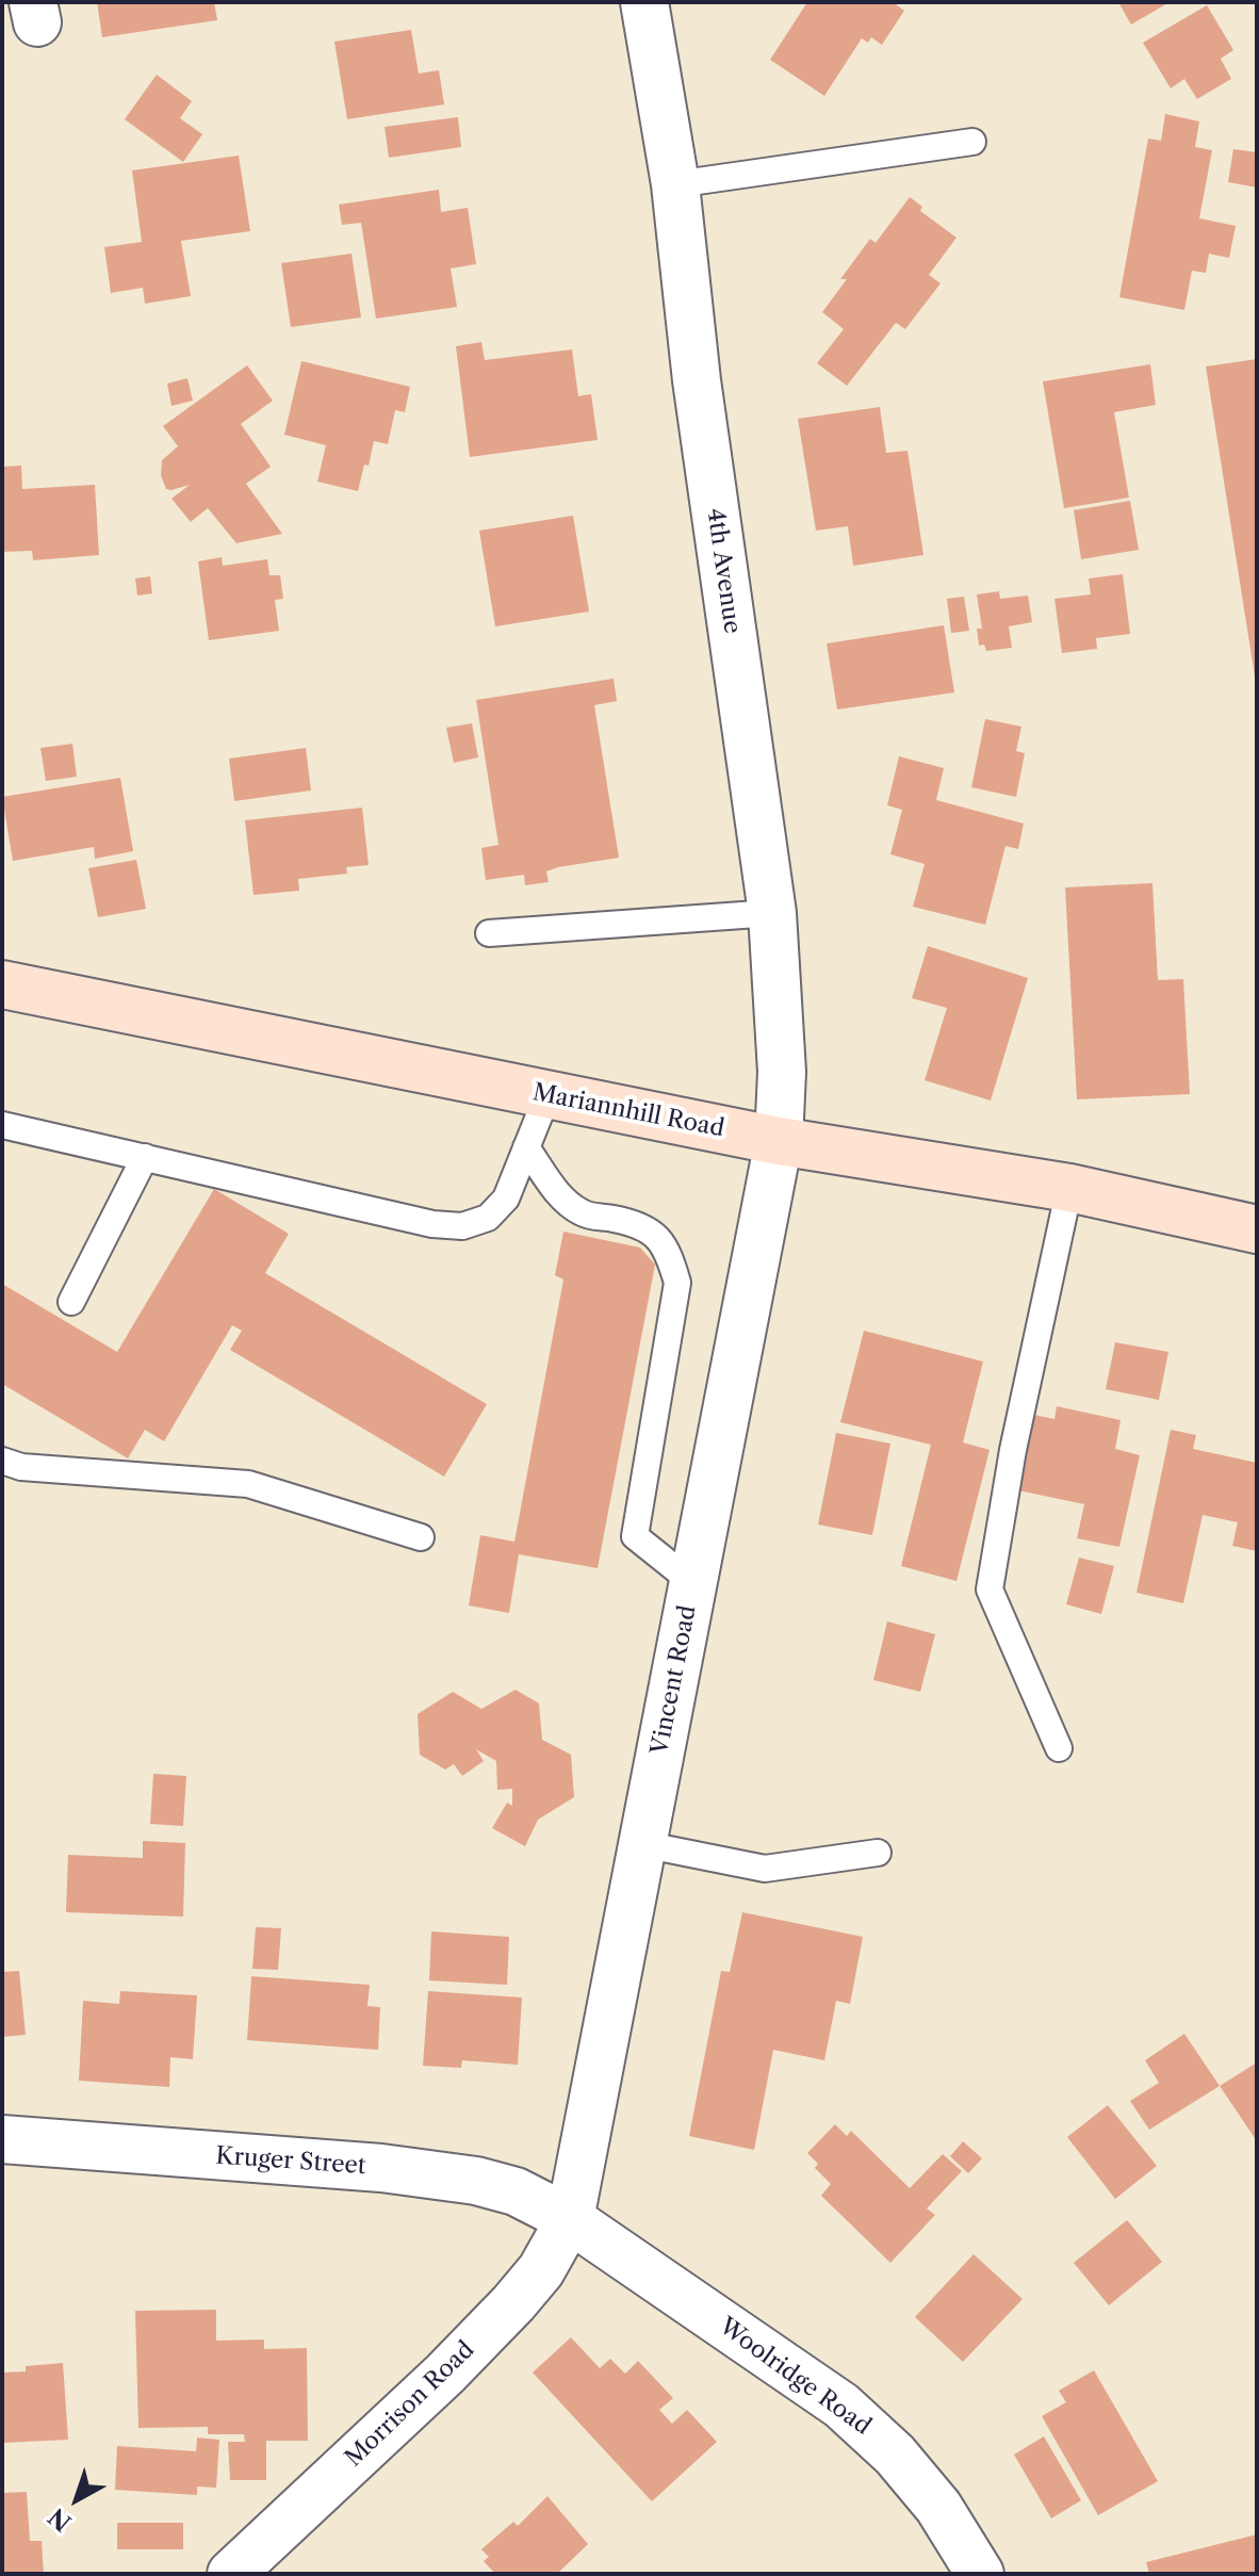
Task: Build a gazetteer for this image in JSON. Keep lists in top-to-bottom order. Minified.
{"streets":{"street":["4th Avenue","Mariannhill Road","Vincent Road","Kruger Street","Woolridge Road","Morrison Road"]},"crossings":[["4th Avenue","Mariannhill Road"],["4th Avenue","Vincent Road"],["Mariannhill Road","Vincent Road"],["Vincent Road","Kruger Street"],["Vincent Road","Woolridge Road"],["Vincent Road","Morrison Road"],["Kruger Street","Woolridge Road"],["Kruger Street","Morrison Road"],["Woolridge Road","Morrison Road"]],"north":"bottom left"}
